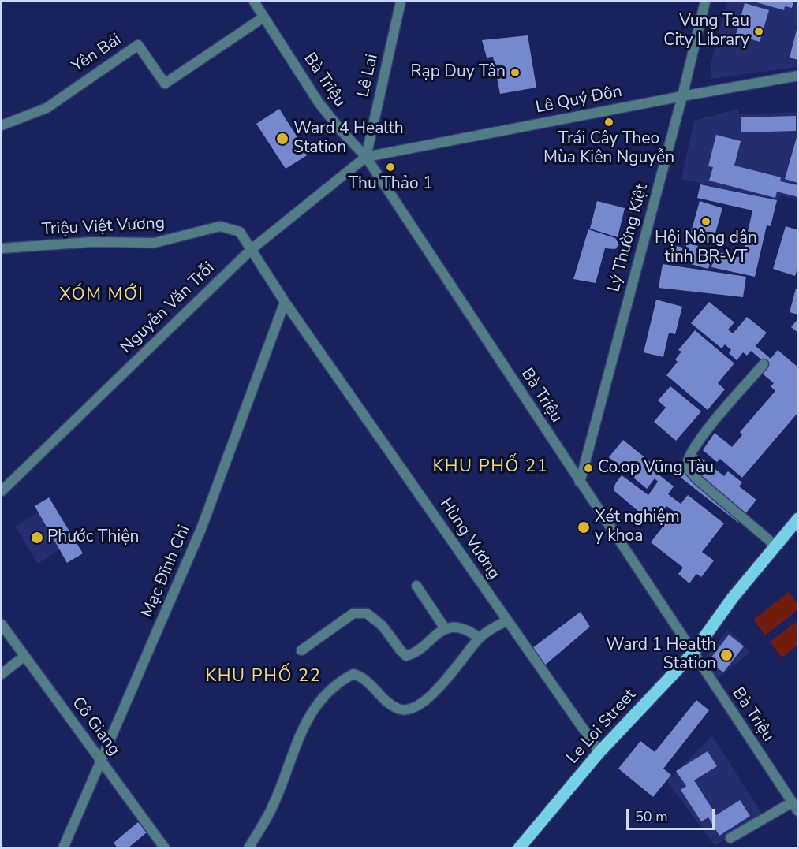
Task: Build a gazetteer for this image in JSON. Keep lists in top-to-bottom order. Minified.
{"streets":{"main road":["Le Loi Street"],"street":["Yên Bái","Lê Lai","Bà Triệu","Lê Quý Đôn","Triệu Việt Vương","Lý Thường Kiệt","Nguyễn Văn Trỗi","Hùng Vương","Mạc Đĩnh Chi","Cô Giang"]},"crossings":[["Yên Bái","Bà Triệu"],["Lê Lai","Bà Triệu"],["Lê Lai","Lê Quý Đôn"],["Lê Lai","Nguyễn Văn Trỗi"],["Bà Triệu","Lê Quý Đôn"],["Bà Triệu","Lý Thường Kiệt"],["Bà Triệu","Nguyễn Văn Trỗi"],["Bà Triệu","Le Loi Street"],["Lê Quý Đôn","Lý Thường Kiệt"],["Lê Quý Đôn","Nguyễn Văn Trỗi"],["Triệu Việt Vương","Nguyễn Văn Trỗi"],["Triệu Việt Vương","Hùng Vương"],["Nguyễn Văn Trỗi","Hùng Vương"],["Hùng Vương","Mạc Đĩnh Chi"],["Hùng Vương","Le Loi Street"],["Mạc Đĩnh Chi","Cô Giang"]],"districts":["XÓM MỚI","KHU PHỐ 21","KHU PHỐ 22"],"places":["Vung Tau City Library","Rạp Duy Tân","Trái Cây Theo Mùa Kiên Nguyễn","Ward 4 Health Station","Thu Thảo 1","Hội Nông dân tỉnh BR-VT","Co.op Vũng Tàu","Xét nghiệm y khoa","Phước Thiện","Ward 1 Health Station"],"scale_bar":"50 m"}
